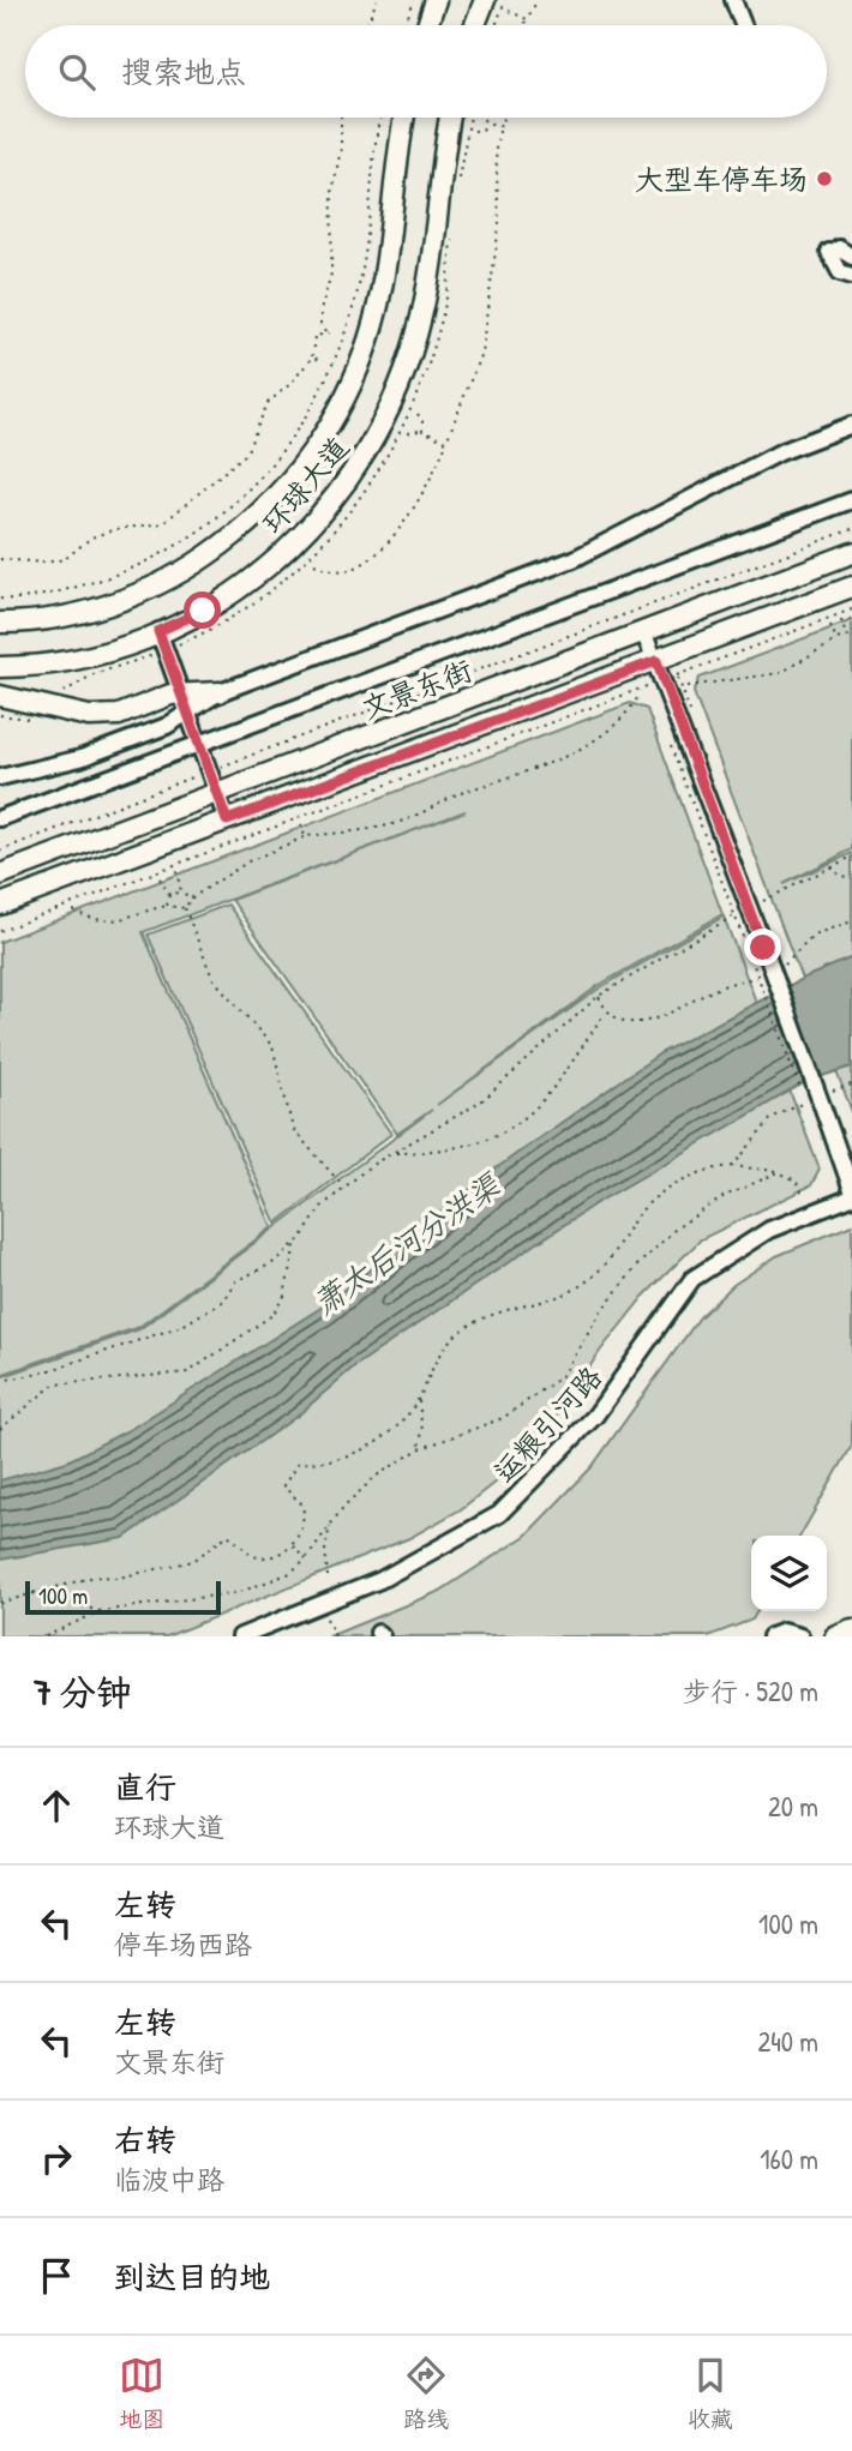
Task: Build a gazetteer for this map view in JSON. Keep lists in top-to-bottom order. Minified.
{"streets":{"main road":["环球大道","文景东街"],"street":["运粮引河路"]},"water":["萧太后河分洪渠"],"places":["大型车停车场"],"scale_bar":"100 m","page":{"search":"搜索地点","scale":"100 m","heading":["7 分钟","步行 · 520 m"],"list":[["直行","环球大道","20 m"],["左转","停车场西路","100 m"],["左转","文景东街","240 m"],["右转","临波中路","160 m"],"到达目的地"],"nav":["地图","路线","收藏"]}}
